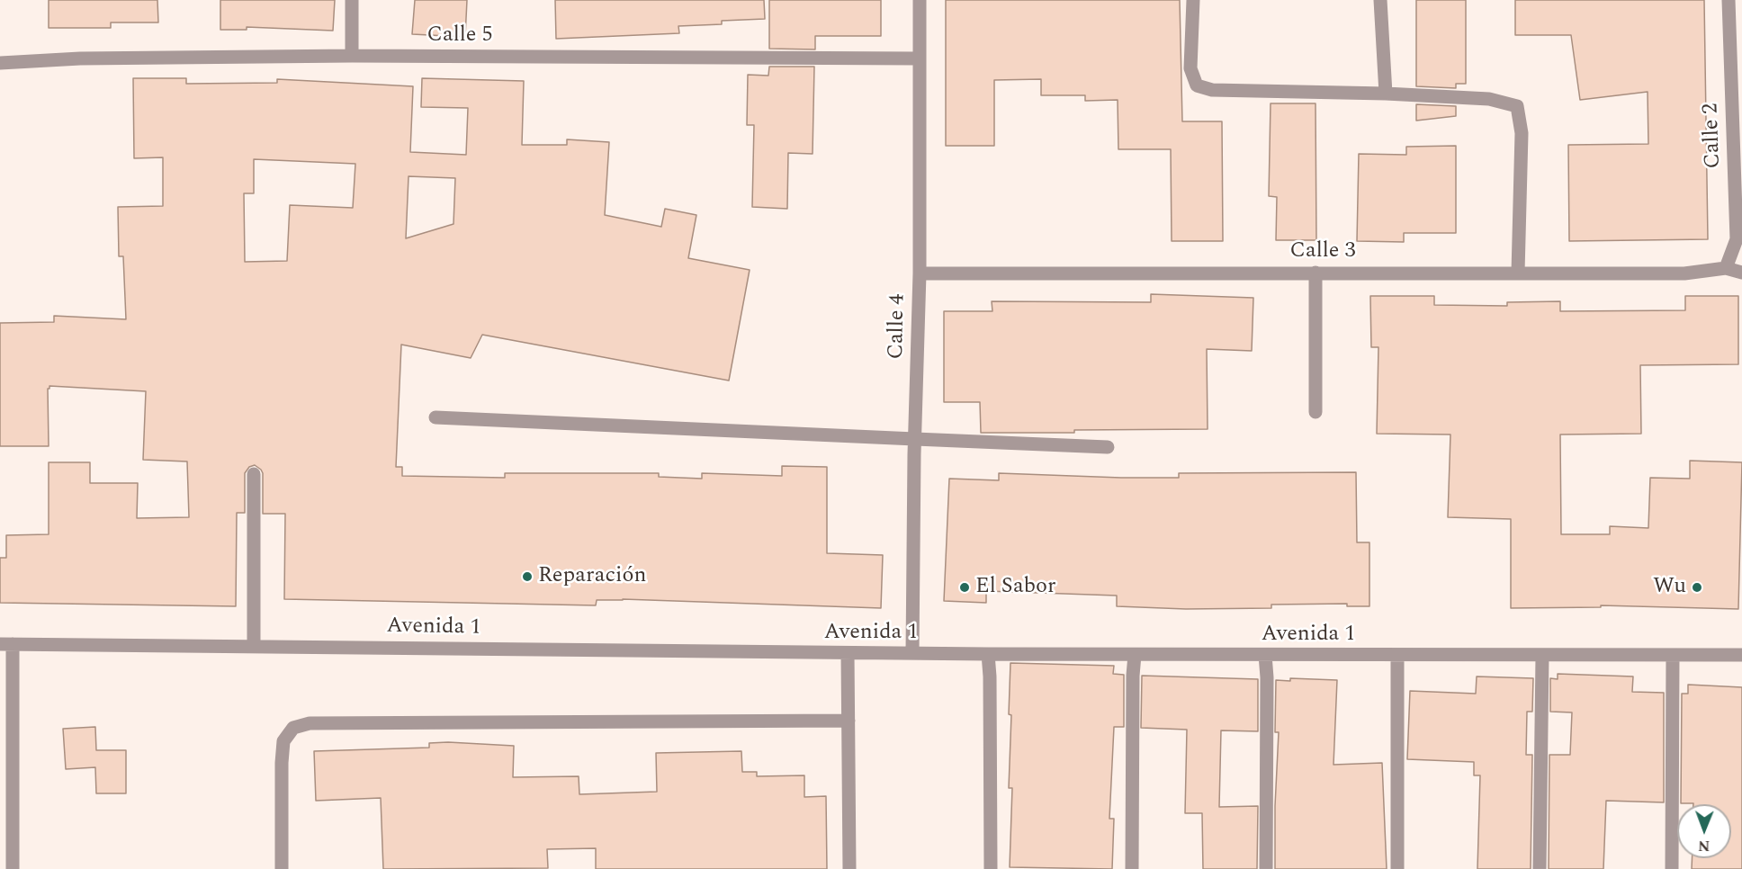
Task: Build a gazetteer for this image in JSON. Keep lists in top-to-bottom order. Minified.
{"streets":{"street":["Calle 5","Calle 2","Calle 3","Calle 4","Avenida 1"]},"crossings":[["Calle 5","Calle 4"],["Calle 2","Calle 3"],["Calle 3","Calle 4"],["Calle 4","Avenida 1"]],"places":["Reparación","El Sabor","Wu"],"north":"bottom"}
